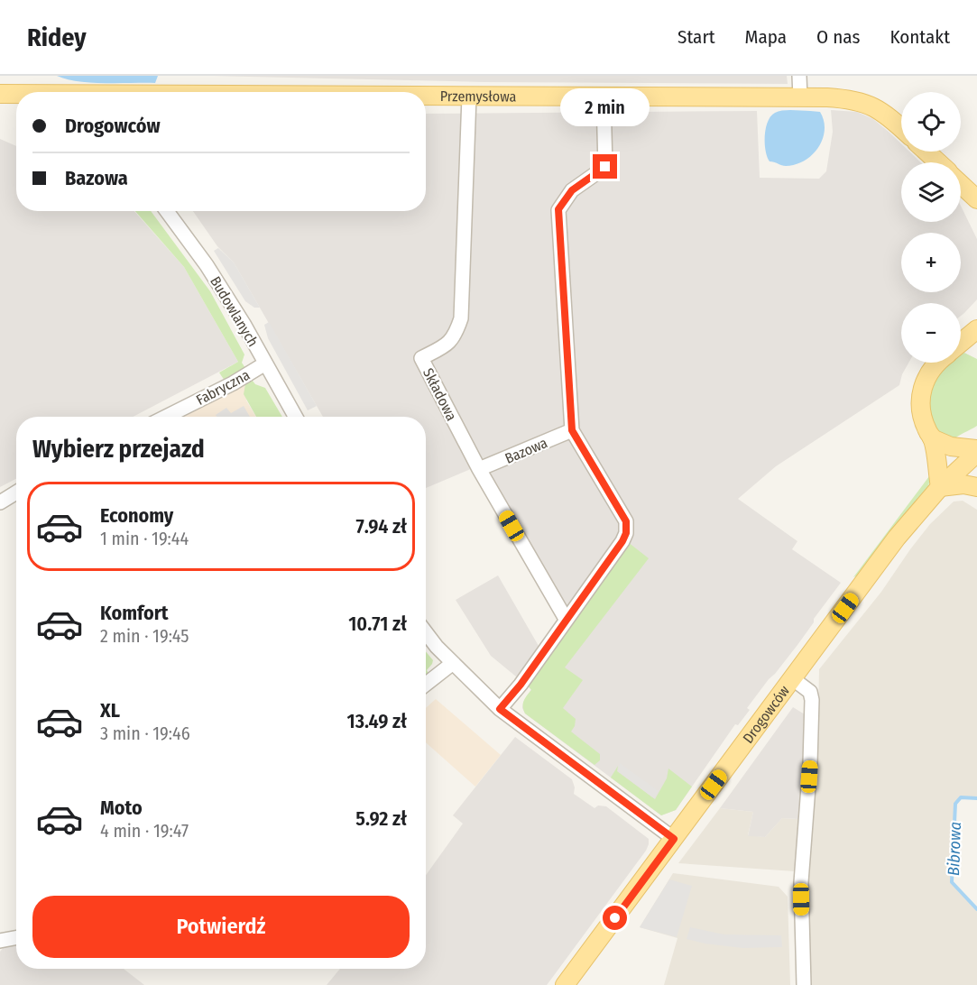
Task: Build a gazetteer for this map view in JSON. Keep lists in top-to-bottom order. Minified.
{"streets":{"main road":["Przemysłowa","Drogowców"],"street":["Budowlanych","Fabryczna","Składowa","Bazowa"]},"crossings":[["Przemysłowa","Składowa"],["Budowlanych","Fabryczna"],["Składowa","Bazowa"]],"water":["Bibrowa"],"page":{"header":"Ridey","nav":["Start","Mapa","O nas","Kontakt"],"bubble":"2 min","map_buttons":["+","−"],"banner":["Drogowców","Bazowa"],"heading":"Wybierz przejazd","list":[{"name":"Economy","note":"1 min · 19:44","value":"7.94 zł"},{"name":"Komfort","note":"2 min · 19:45","value":"10.71 zł"},{"name":"XL","note":"3 min · 19:46","value":"13.49 zł"},{"name":"Moto","note":"4 min · 19:47","value":"5.92 zł"}],"buttons":"Potwierdź"}}
